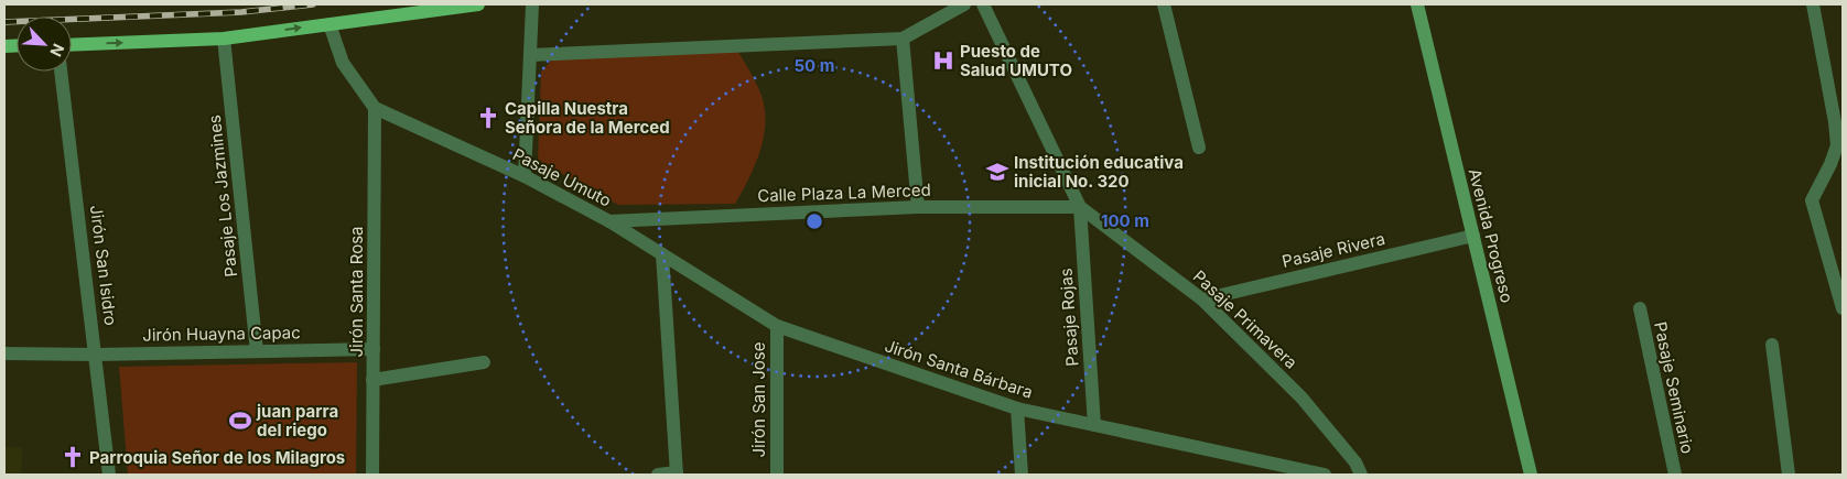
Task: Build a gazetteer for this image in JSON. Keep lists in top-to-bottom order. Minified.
{"streets":{"street":["Pasaje Umuto","Calle Plaza La Merced","Pasaje Los Jazmines","Avenida Progreso","Pasaje Rivera","Jirón San Isidro","Jirón Santa Rosa","Pasaje Rojas","Pasaje Primavera","Jirón Huayna Capac","Jirón Santa Bárbara","Pasaje Seminario","Jirón San Jose"]},"crossings":[["Pasaje Umuto","Calle Plaza La Merced"],["Pasaje Umuto","Jirón Santa Rosa"],["Pasaje Umuto","Jirón Santa Bárbara"],["Calle Plaza La Merced","Pasaje Rojas"],["Calle Plaza La Merced","Pasaje Primavera"],["Calle Plaza La Merced","Jirón Santa Bárbara"],["Pasaje Los Jazmines","Jirón Huayna Capac"],["Avenida Progreso","Pasaje Rivera"],["Pasaje Rivera","Pasaje Primavera"],["Jirón San Isidro","Jirón Huayna Capac"],["Jirón Santa Rosa","Jirón Huayna Capac"],["Pasaje Rojas","Pasaje Primavera"],["Pasaje Rojas","Jirón Santa Bárbara"],["Jirón Santa Bárbara","Jirón San Jose"]],"places":{"hospital":["Puesto de Salud UMUTO"],"church":["Capilla Nuestra Señora de la Merced","Parroquia Señor de los Milagros"],"school or university":["Institución educativa inicial No. 320"],"sports":["juan parra del riego"]},"north":"bottom right","rings":["50 m","100 m"]}
